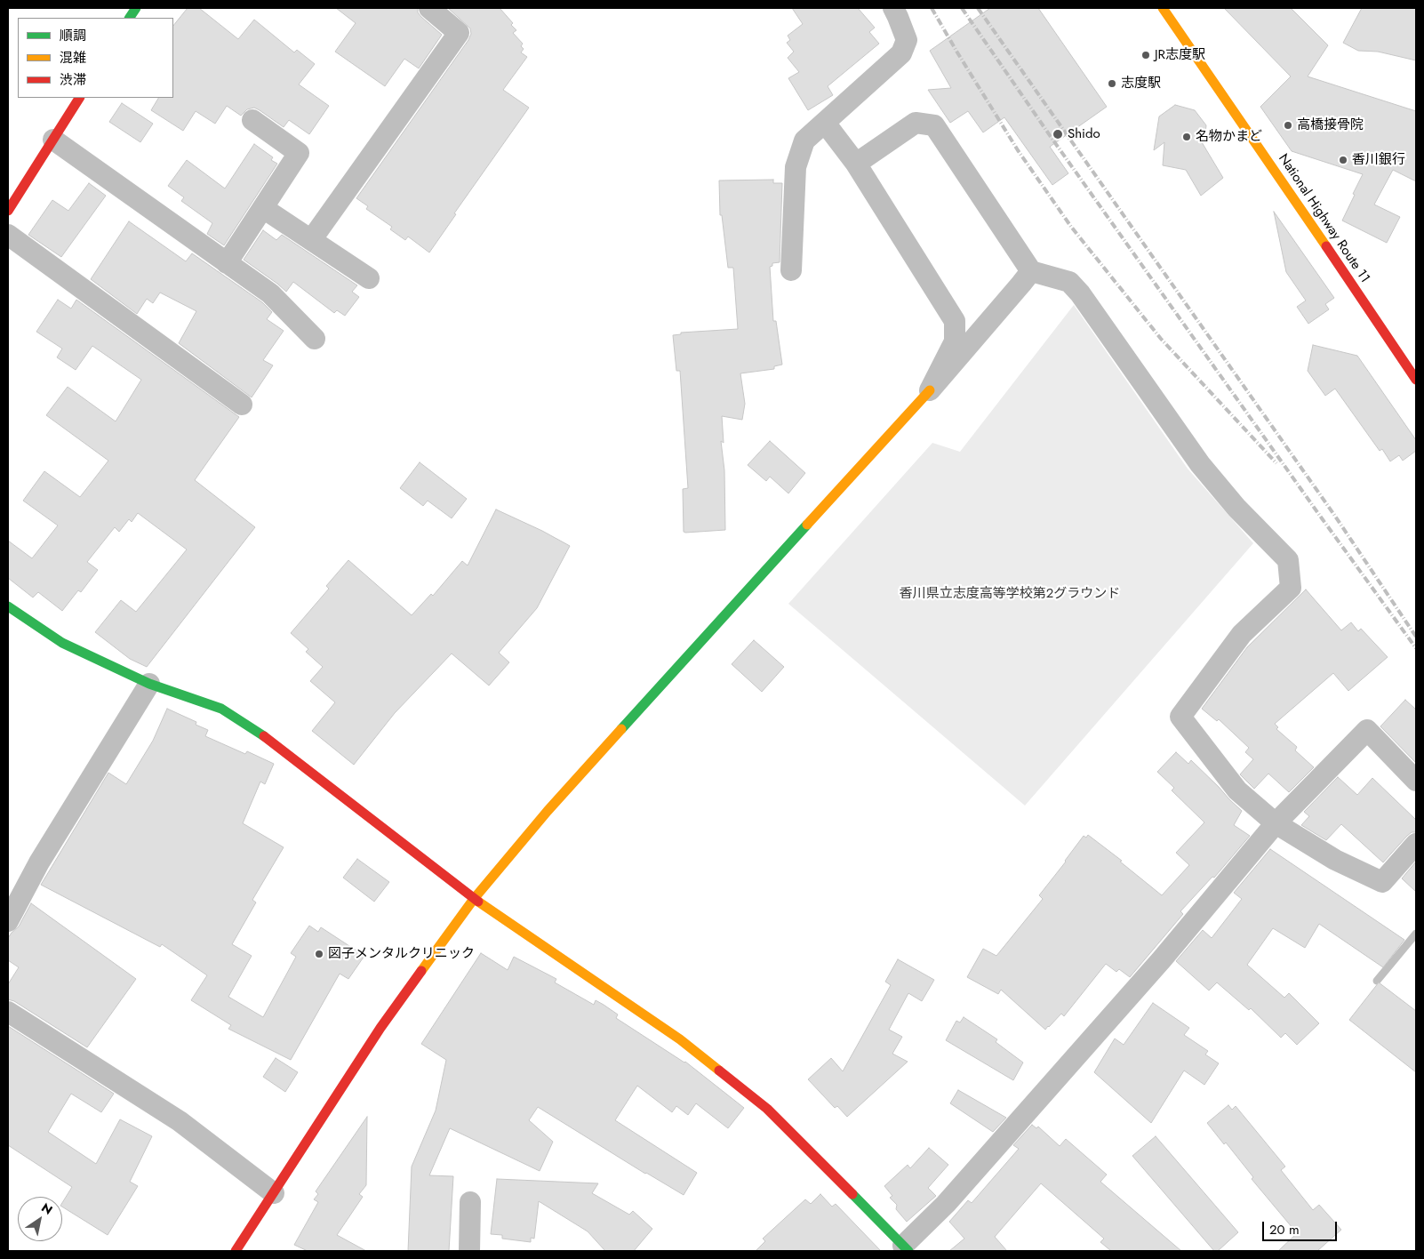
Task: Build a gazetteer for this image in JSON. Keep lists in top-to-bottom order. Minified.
{"streets":{"main road":["National Highway Route 11"]},"parks":["香川県立志度高等学校第2グラウンド"],"places":["JR志度駅","志度駅","高橋接骨院","Shido","名物かまど","香川銀行","図子メンタルクリニック"],"legend":["順調","混雑","渋滞"],"scale_bar":"20 m","north":"top right"}
